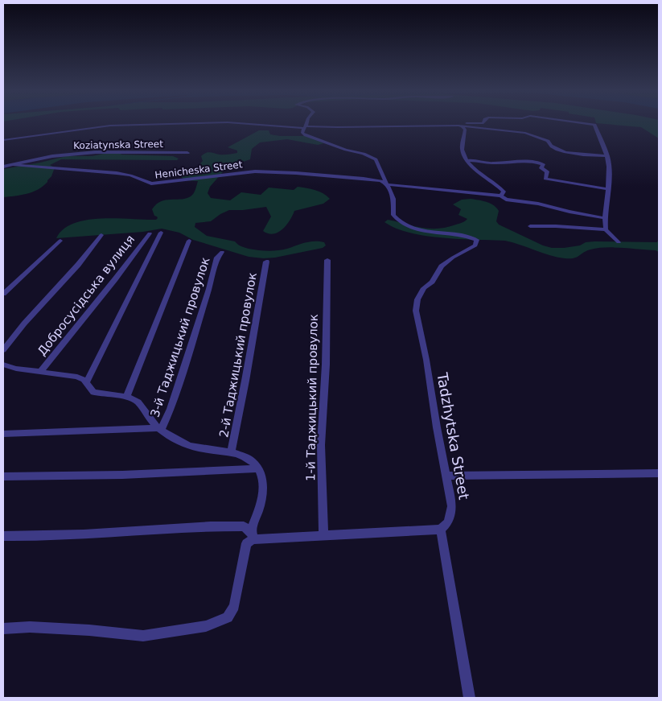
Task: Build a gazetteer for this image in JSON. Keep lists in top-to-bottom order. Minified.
{"streets":{"street":["Koziatynska Street","Henicheska Street","Добросусідська вулиця","3-й Таджицький провулок","2-й Таджицький провулок","1-й Таджицький провулок","Tadzhytska Street"]},"crossings":[["Koziatynska Street","Henicheska Street"],["Henicheska Street","Tadzhytska Street"]]}
